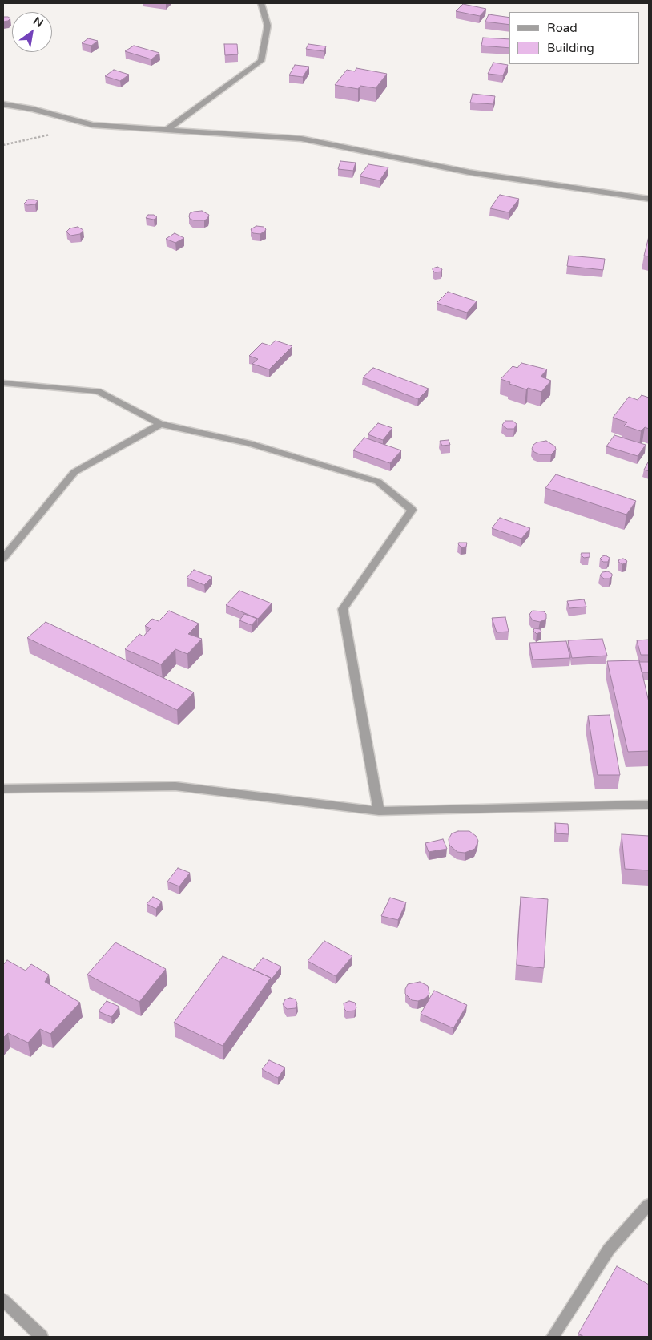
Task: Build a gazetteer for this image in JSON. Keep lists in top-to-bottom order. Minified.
{"legend":["Road","Building"],"north":"top right"}
